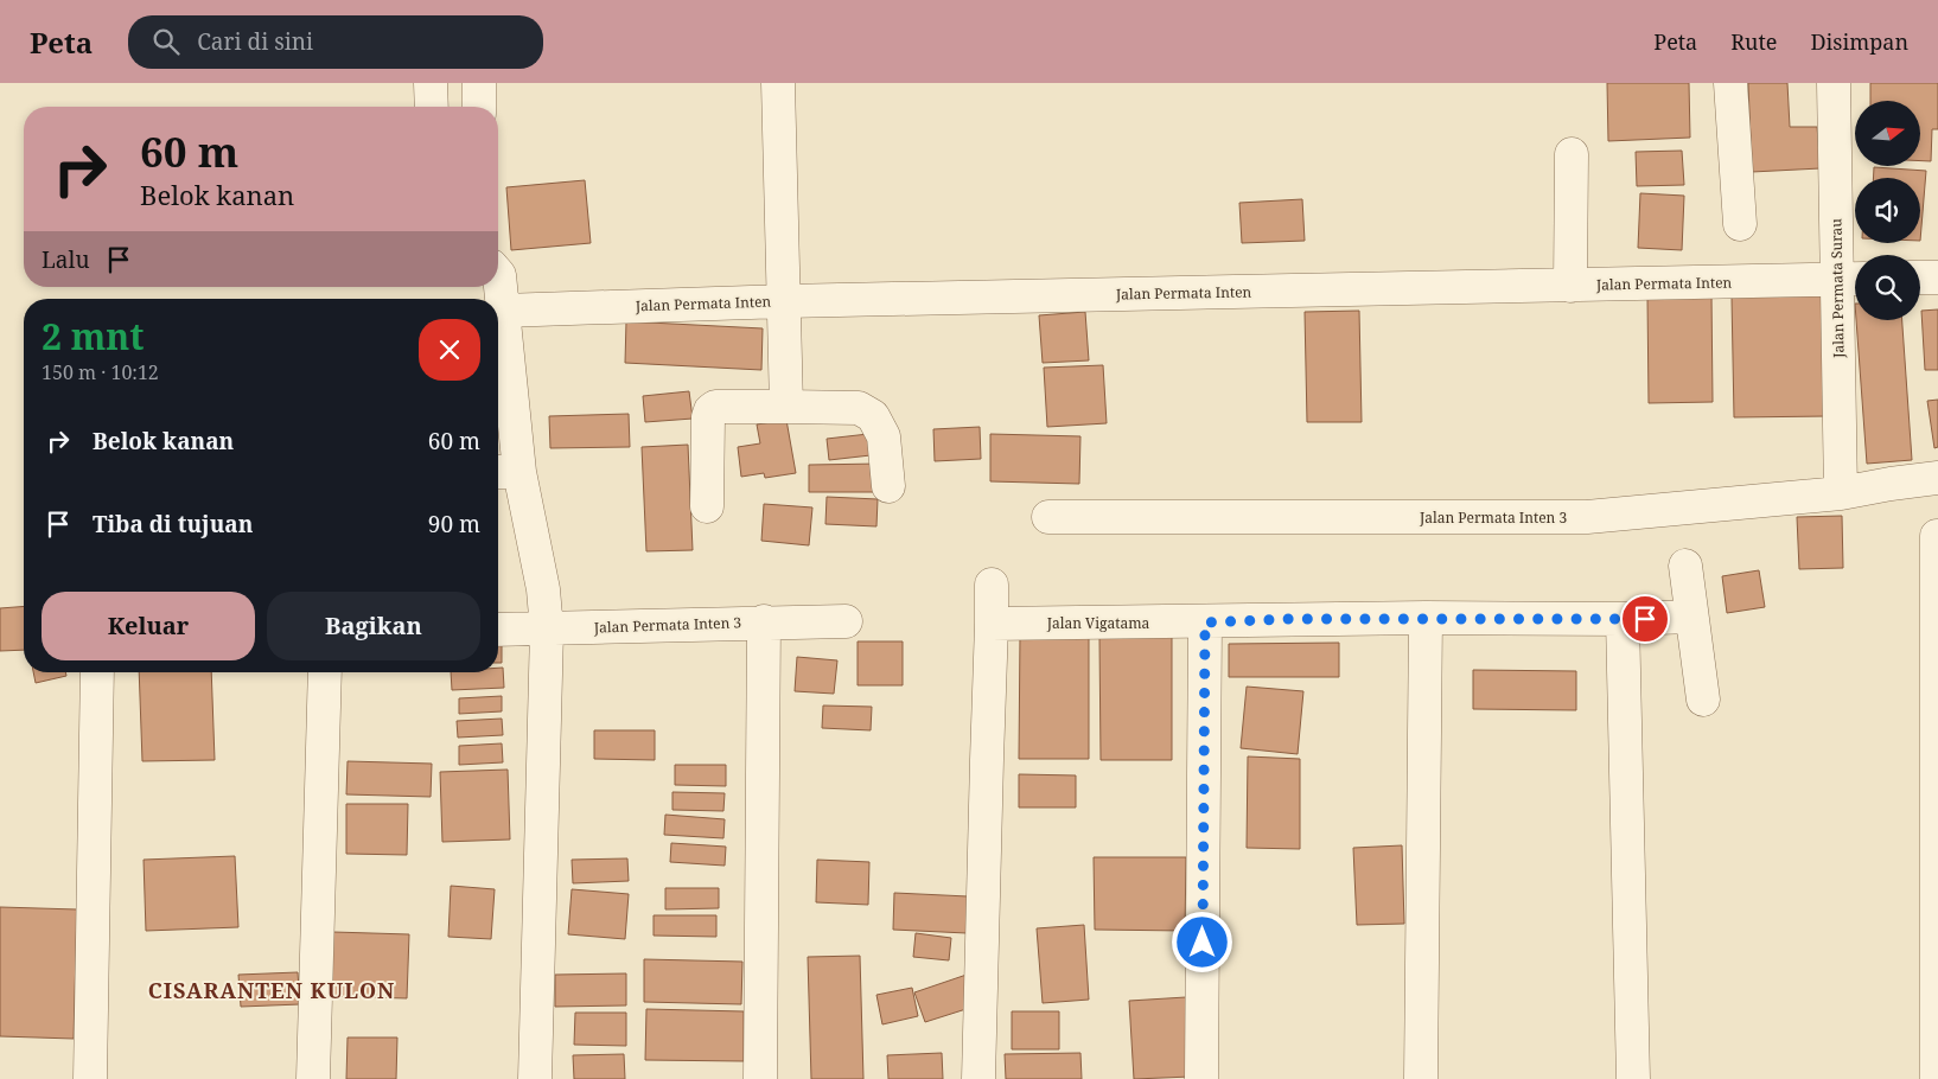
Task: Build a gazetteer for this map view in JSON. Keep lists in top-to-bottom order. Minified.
{"streets":{"street":["Jalan Permata Inten","Jalan Permata Surau","Jalan Permata Inten 3","Jalan Vigatama"]},"crossings":[["Jalan Permata Inten","Jalan Permata Surau"],["Jalan Permata Surau","Jalan Permata Inten 3"]],"districts":["CISARANTEN KULON"],"north":"right","page":{"header":"Peta","search":"Cari di sini","nav":["Peta","Rute","Disimpan"],"turn":["60 m","Belok kanan"],"then":"Lalu","heading":["2 mnt","150 m · 10:12"],"list":[{"name":"Belok kanan","value":"60 m"},{"name":"Tiba di tujuan","value":"90 m"}],"buttons":["Keluar","Bagikan"]}}
